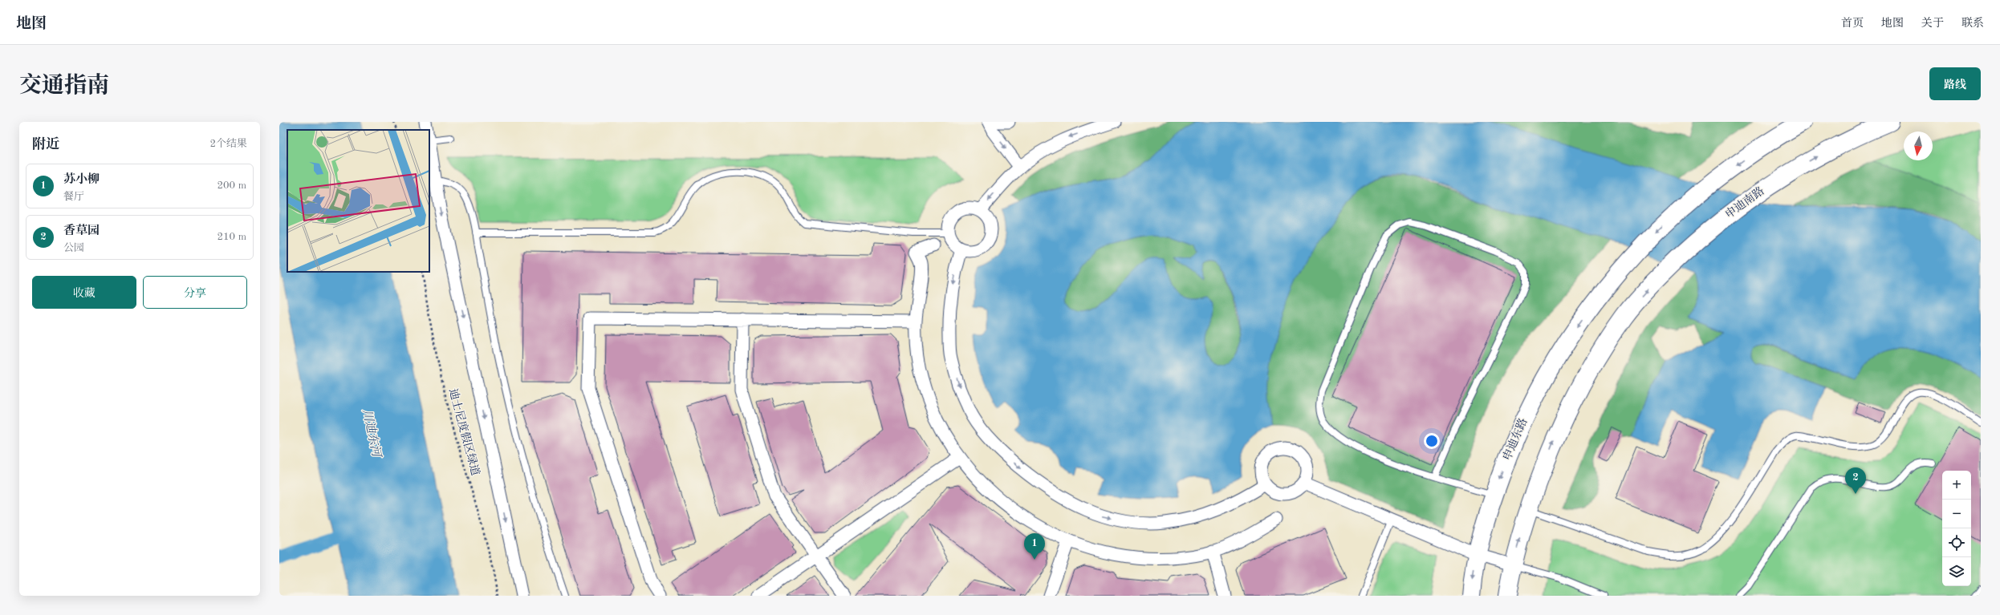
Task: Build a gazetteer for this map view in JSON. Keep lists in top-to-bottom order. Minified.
{"streets":{"street":["申迪南路","申迪东路"],"path":["迪士尼度假区绿道"]},"one_way":["申迪南路","申迪东路"],"water":["川迪东河"],"north":"bottom","page":{"header":"地图","nav":["首页","地图","关于","联系"],"title":"交通指南","buttons":["路线",["收藏","分享"]],"heading":["附近","2个结果"],"list":[{"mark":"1","name":"苏小柳","note":"餐厅","value":"200 m"},{"mark":"2","name":"香草园","note":"公园","value":"210 m"}],"pins":["2","1"],"map_buttons":["+","−"]}}
